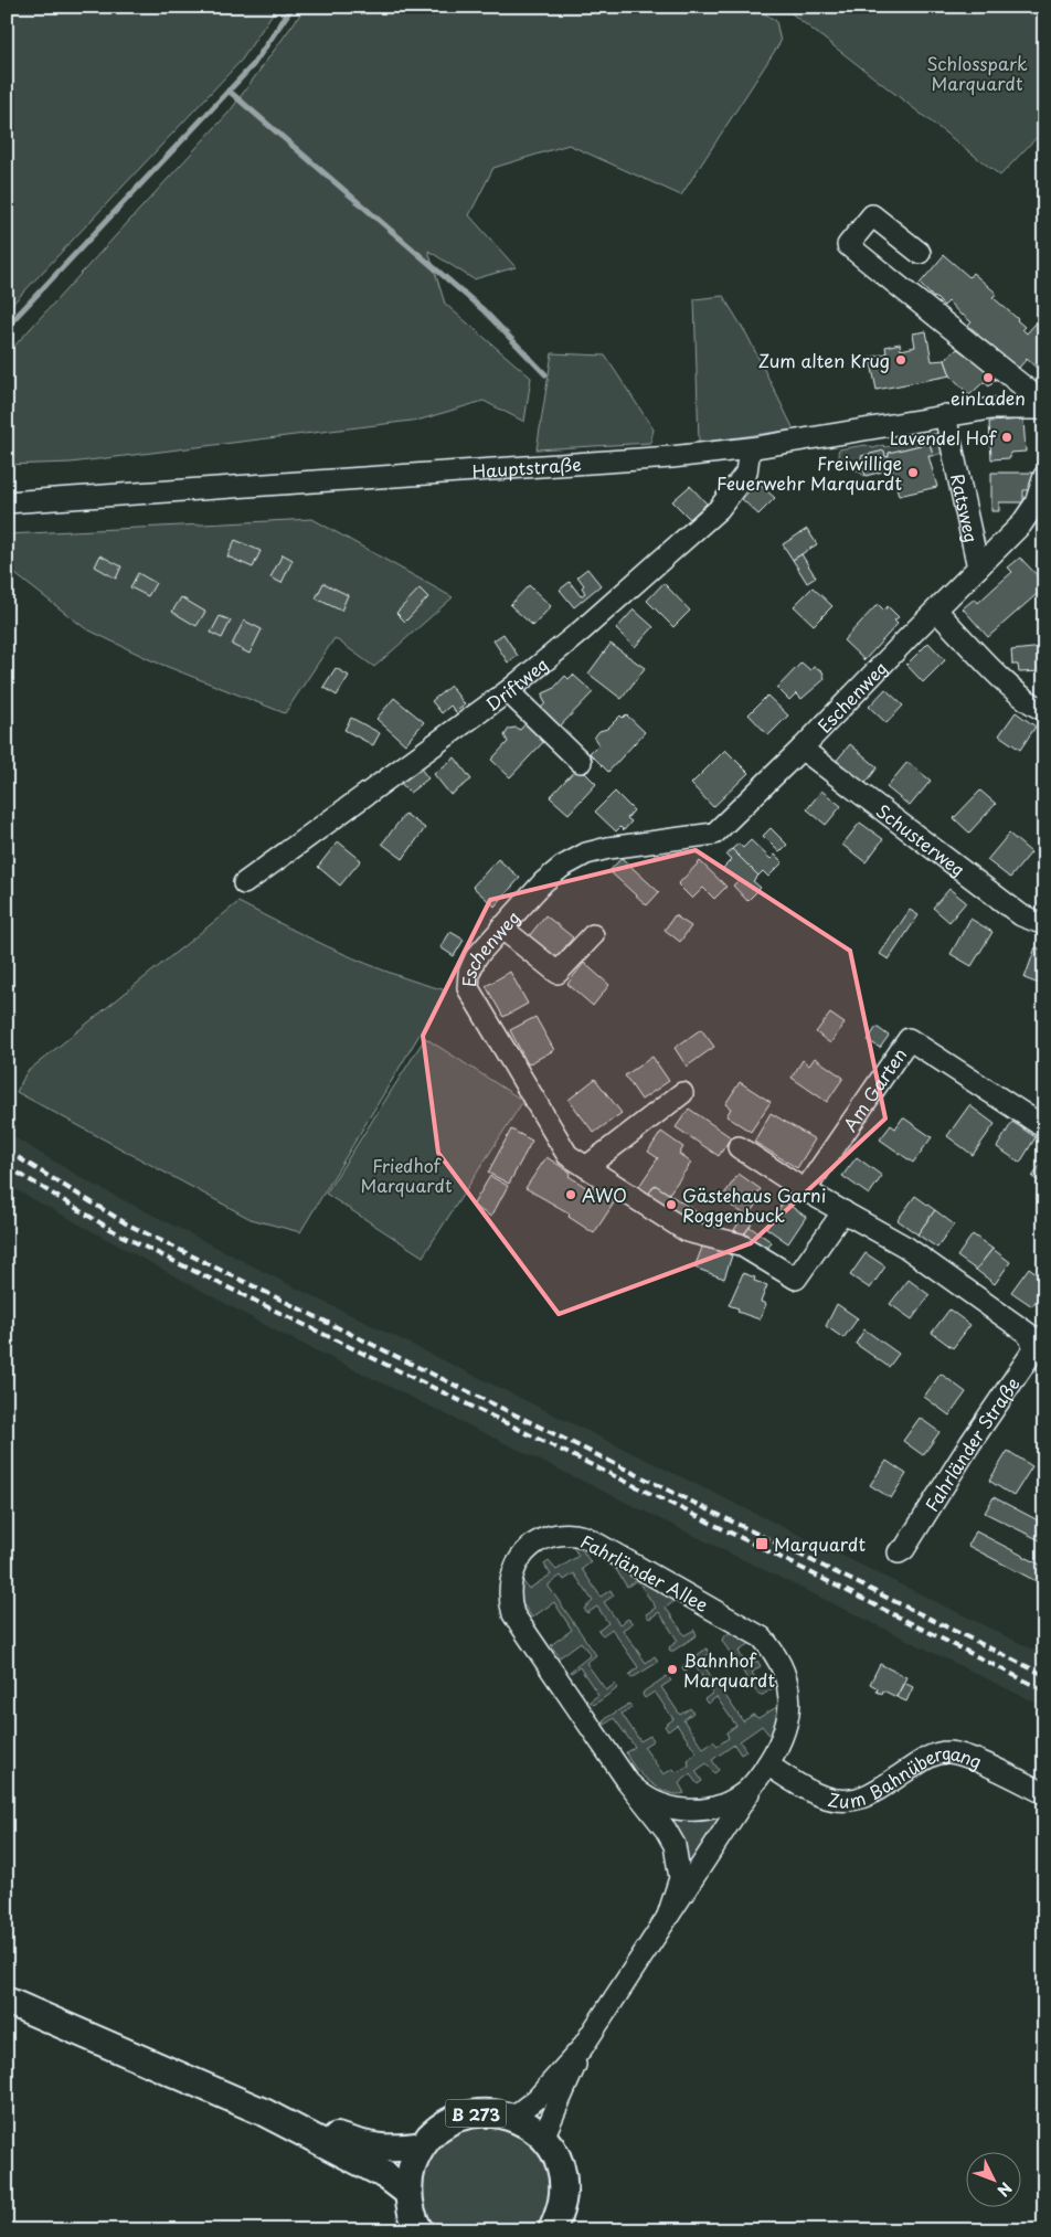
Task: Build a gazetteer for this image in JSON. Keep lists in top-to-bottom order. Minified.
{"streets":{"main road":["B 273"],"street":["Hauptstraße","Ratsweg","Driftweg","Eschenweg","Schusterweg","Am Garten","Fahrländer Straße","Fahrländer Allee","Zum Bahnübergang"]},"crossings":[["Hauptstraße","Ratsweg"],["Hauptstraße","Driftweg"],["Ratsweg","Eschenweg"],["Eschenweg","Schusterweg"],["Fahrländer Allee","Zum Bahnübergang"],["Fahrländer Allee","B 273"]],"parks":["Schlosspark Marquardt","Friedhof Marquardt"],"places":{"other":["Zum alten Krug","einLaden","Lavendel Hof","Freiwillige Feuerwehr Marquardt","AWO","Gästehaus Garni Roggenbuck","Bahnhof Marquardt"],"transit":["Marquardt"]},"north":"bottom right"}
